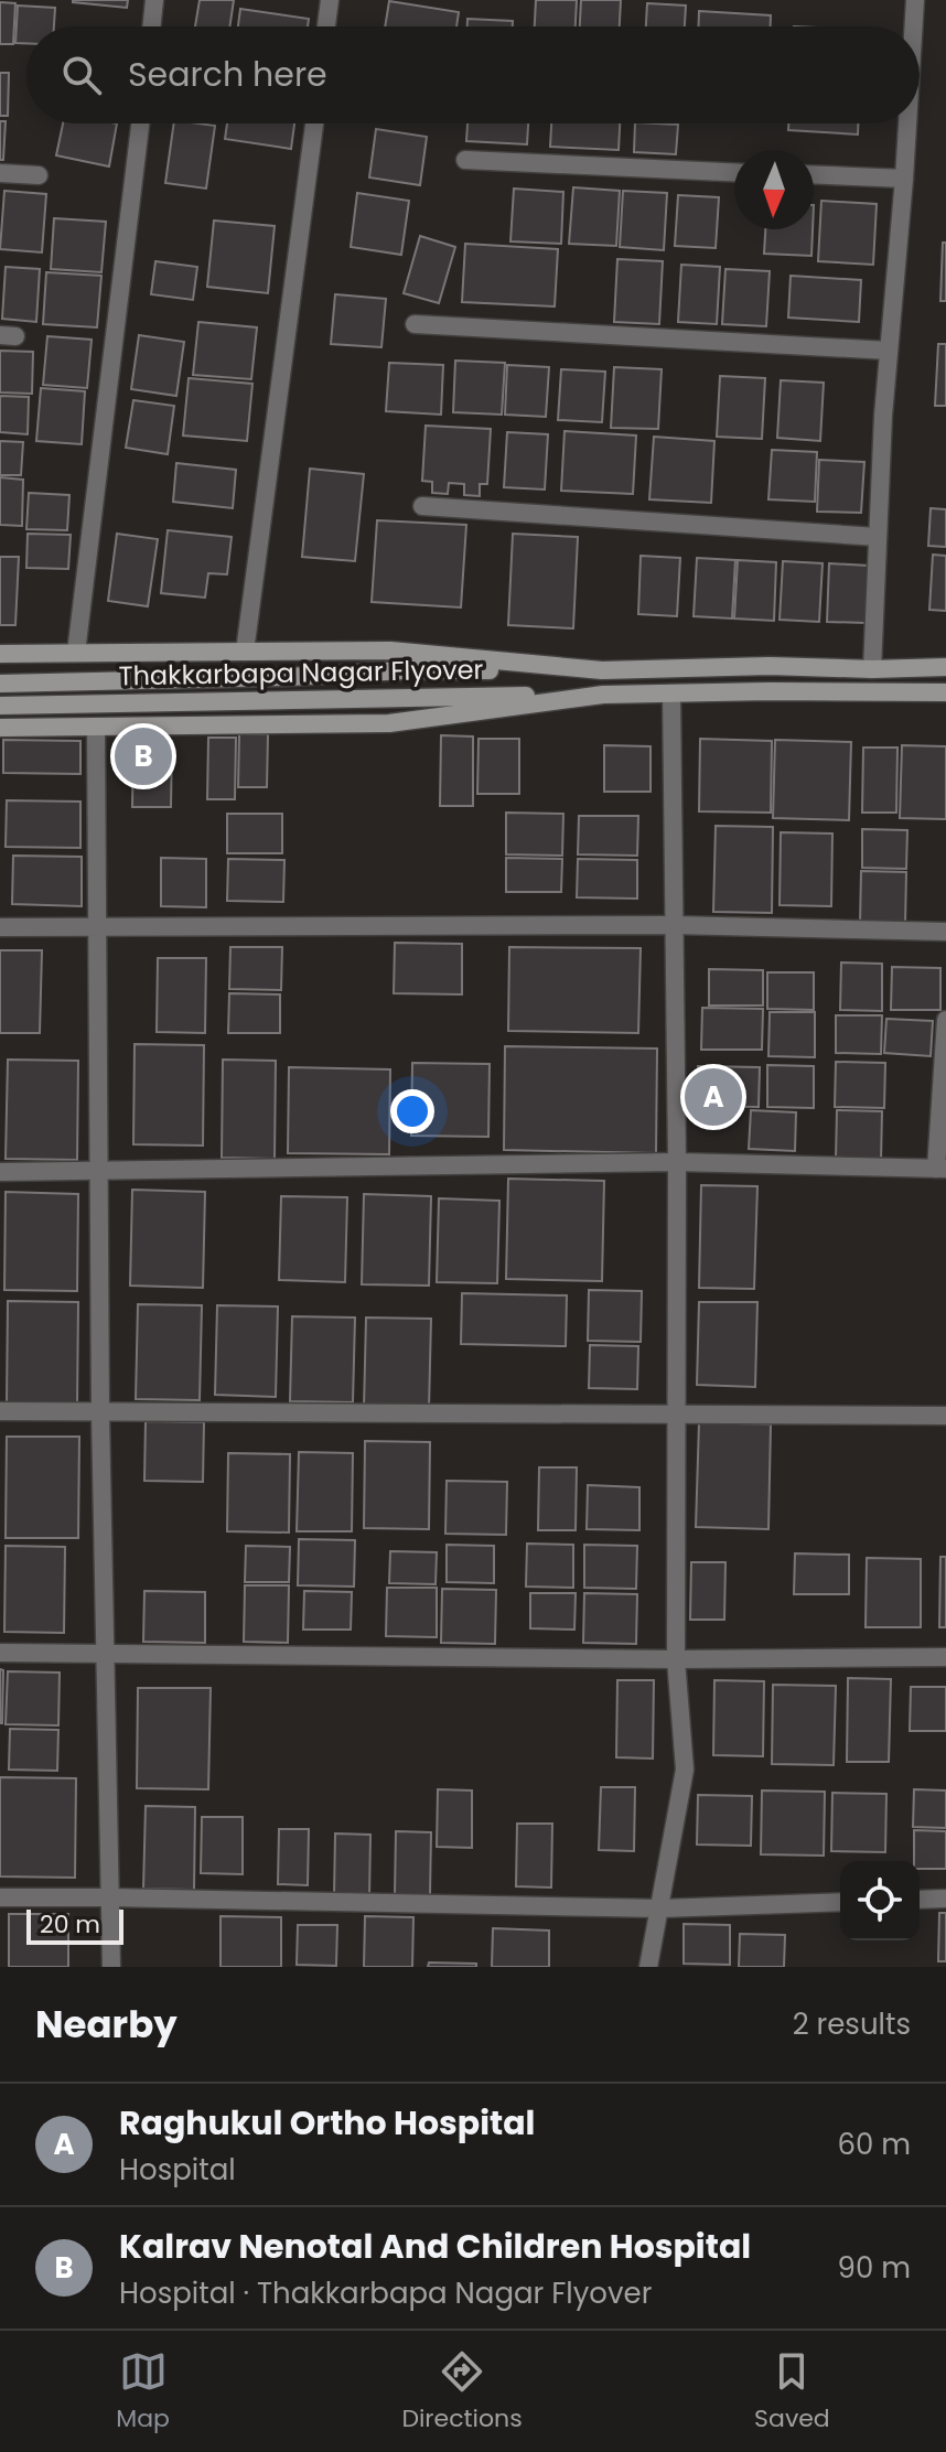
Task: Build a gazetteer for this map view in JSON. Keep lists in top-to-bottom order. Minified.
{"streets":{"main road":["Thakkarbapa Nagar Flyover"]},"scale_bar":"20 m","north":"bottom","page":{"search":"Search here","pins":["B","A"],"scale":"20 m","heading":["Nearby","2 results"],"list":[{"mark":"A","name":"Raghukul Ortho Hospital","note":"Hospital","value":"60 m"},{"mark":"B","name":"Kalrav Nenotal And Children Hospital","note":"Hospital · Thakkarbapa Nagar Flyover","value":"90 m"}],"nav":["Map","Directions","Saved"]}}
